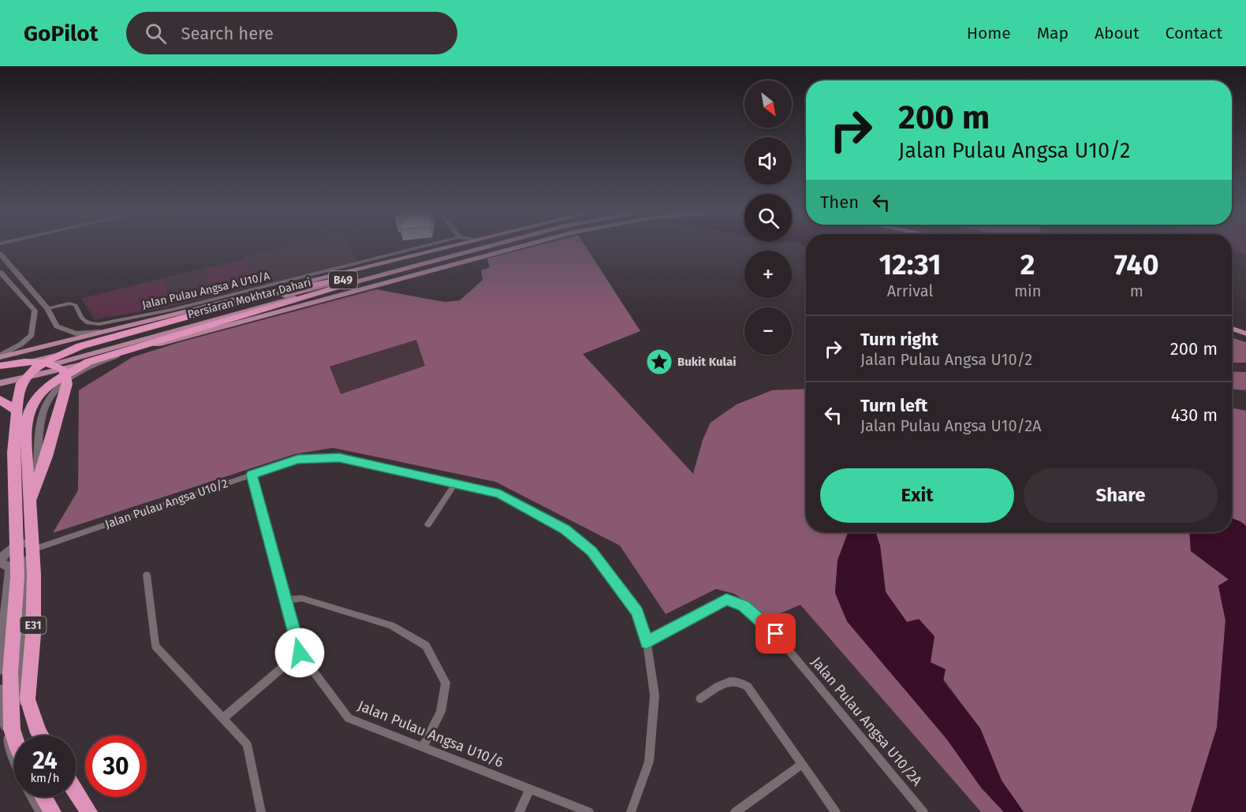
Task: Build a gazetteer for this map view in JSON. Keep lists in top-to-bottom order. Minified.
{"streets":{"highway":["E31"],"main road":["B49","Persiaran Mokhtar Dahari"],"street":["Jalan Pulau Angsa A U10/A","Jalan Pulau Angsa U10/2","Jalan Pulau Angsa U10/2A","Jalan Pulau Angsa U10/6"]},"crossings":[["Jalan Pulau Angsa U10/2","Jalan Pulau Angsa U10/2A"],["Jalan Pulau Angsa U10/2","Jalan Pulau Angsa U10/6"]],"places":{"place":["Bukit Kulai"]},"north":"bottom right","page":{"header":"GoPilot","search":"Search here","nav":["Home","Map","About","Contact"],"map_buttons":["+","−"],"turn":["200 m","Jalan Pulau Angsa U10/2"],"then":"Then","eta":["12:31","Arrival","2","min","740","m"],"list":[{"name":"Turn right","note":"Jalan Pulau Angsa U10/2","value":"200 m"},{"name":"Turn left","note":"Jalan Pulau Angsa U10/2A","value":"430 m"}],"buttons":["Exit","Share"],"speed":"24 km/h","limit":"30"}}
